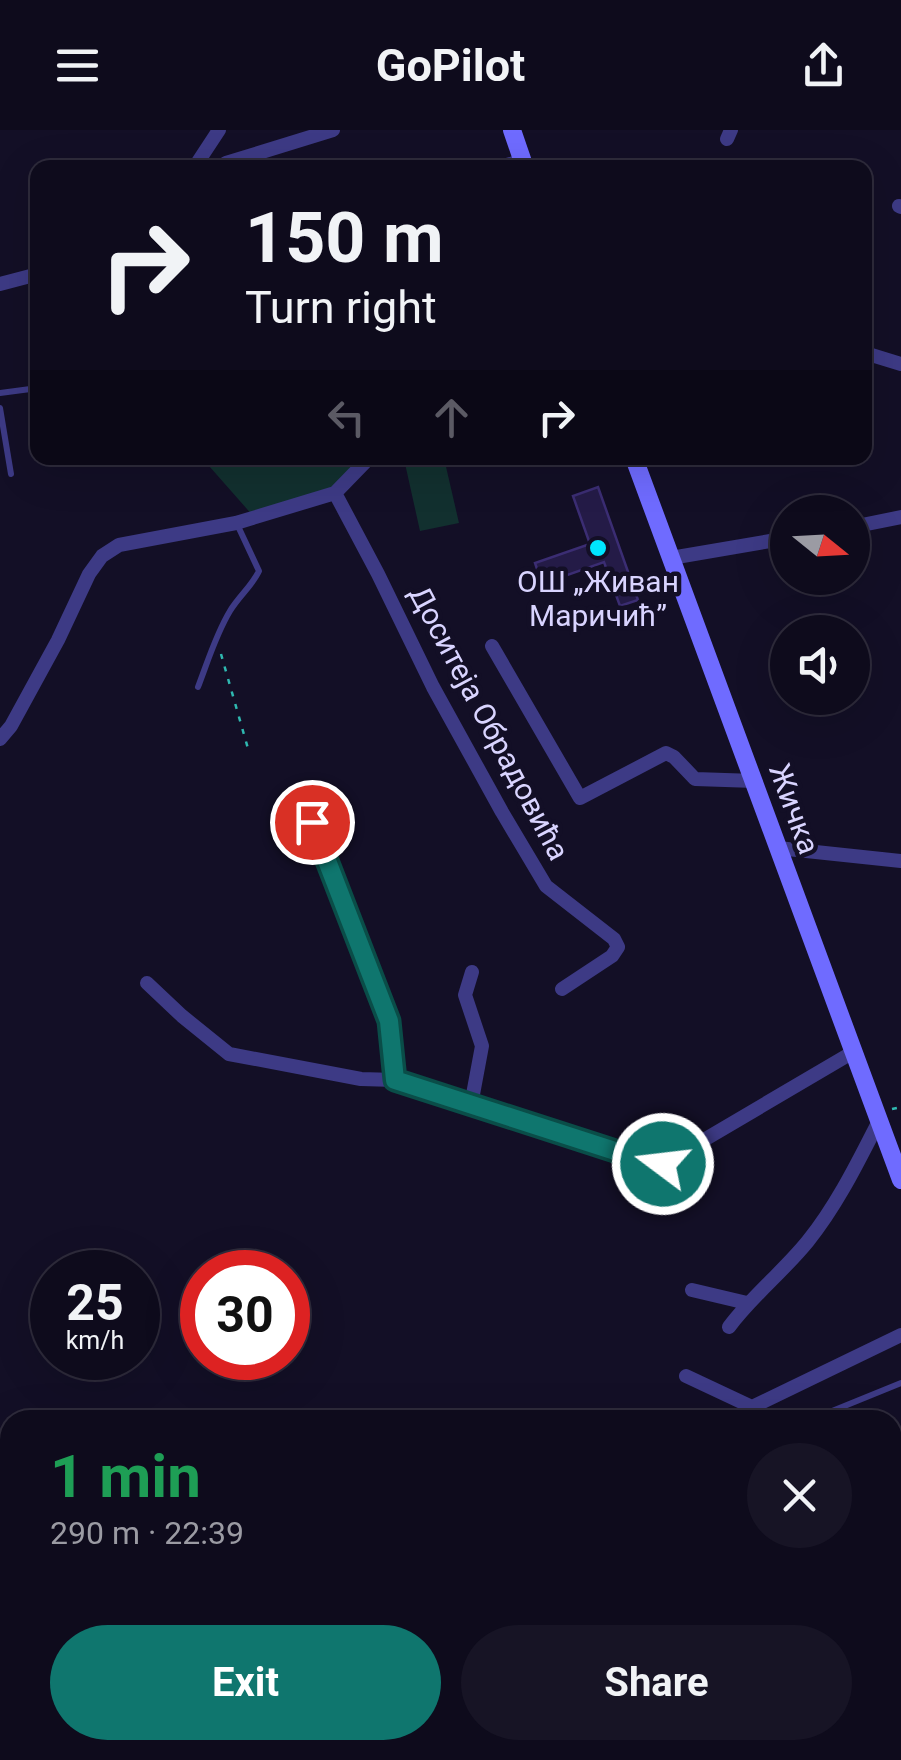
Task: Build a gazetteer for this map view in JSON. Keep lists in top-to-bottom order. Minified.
{"streets":{"main road":["Жичка"],"street":["Доситеја Обрадовића"]},"places":["ОШ „Живан Маричић”"],"north":"right","page":{"header":"GoPilot","turn":["150 m","Turn right"],"speed":"25 km/h","limit":"30","heading":["1 min","290 m · 22:39"],"buttons":["Exit","Share"]}}
